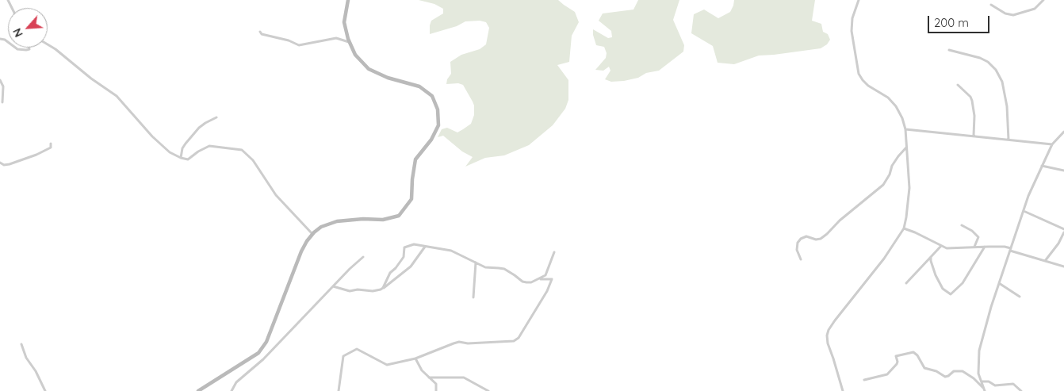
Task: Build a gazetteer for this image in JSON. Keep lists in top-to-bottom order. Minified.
{"scale_bar":"200 m","north":"bottom left"}
